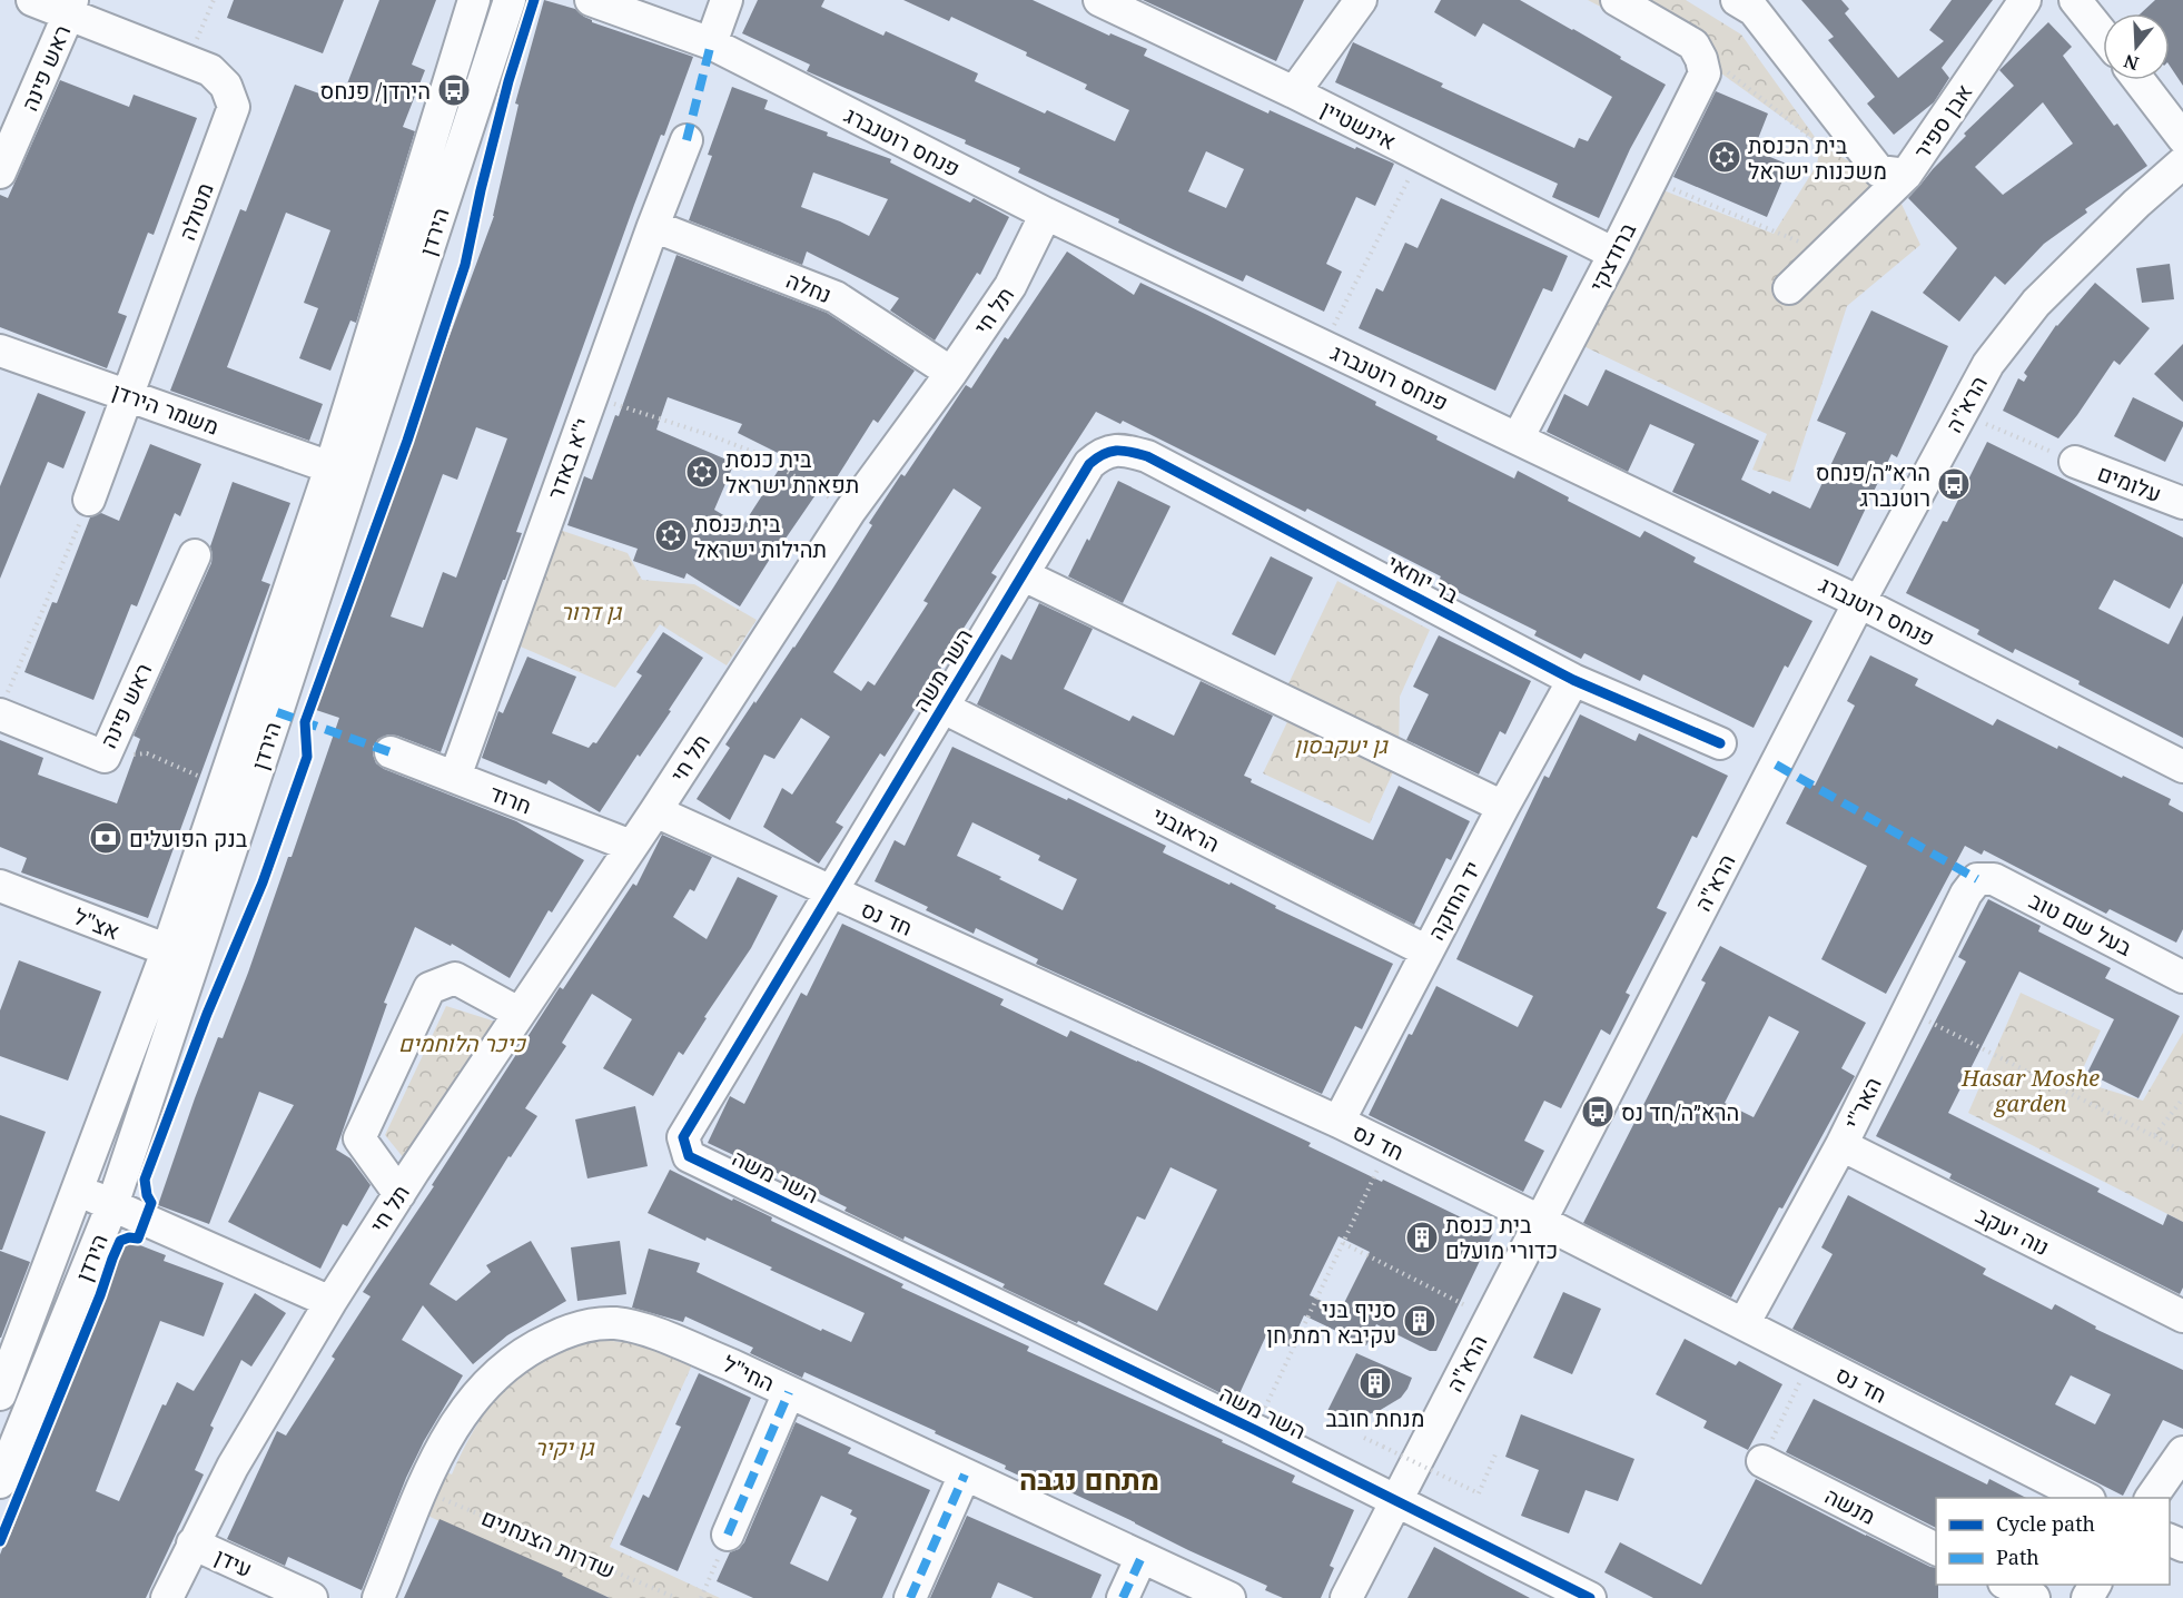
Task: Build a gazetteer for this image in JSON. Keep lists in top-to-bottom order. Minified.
{"streets":{"street":["ראש פינה","אבן ספיר","אינשטיין","פנחס רוטנברג","מטולה","הירדן","ברודצקי","נחלה","תל חי","הרא\"ה","משמר הירדן","י\"א באדר","עלומים","בר יוחאי","השר משה","חרוד","הראובני","יד החזקה","חד נס","אצ\"ל","בעל שם טוב","האר\"י","נוה יעקב","החי\"ל","מנשה","עידן"],"path":["שדרות הצנחנים"]},"crossings":[["ראש פינה","מטולה"],["אינשטיין","ברודצקי"],["פנחס רוטנברג","ברודצקי"],["פנחס רוטנברג","תל חי"],["פנחס רוטנברג","הרא\"ה"],["מטולה","משמר הירדן"],["הירדן","משמר הירדן"],["הירדן","אצ\"ל"],["נחלה","תל חי"],["נחלה","י\"א באדר"],["תל חי","חרוד"],["תל חי","חד נס"],["תל חי","עידן"],["הרא\"ה","השר משה"],["הרא\"ה","חד נס"],["י\"א באדר","חרוד"],["בר יוחאי","השר משה"],["בר יוחאי","יד החזקה"],["השר משה","הראובני"],["השר משה","חד נס"],["הראובני","יד החזקה"],["יד החזקה","חד נס"],["חד נס","האר\"י"],["בעל שם טוב","האר\"י"],["האר\"י","נוה יעקב"],["החי\"ל","שדרות הצנחנים"]],"districts":["מתחם נגבה"],"parks":["גן דרור","גן יעקבסון","כיכר הלוחמים","Hasar Moshe garden","גן יקיר"],"places":{"bus stop":["הירדן/ פנחס","הרא״ה/פנחס רוטנברג","הרא״ה/חד נס"],"synagogue":["בית הכנסת משכנות ישראל","בית כנסת תפארת ישראל","בית כנסת תהילות ישראל"],"bank":["בנק הפועלים"],"building":["בית כנסת כדורי מועלם","סניף בני עקיבא רמת חן","מנחת חובב"]},"legend":["Cycle path","Path"],"north":"bottom"}
